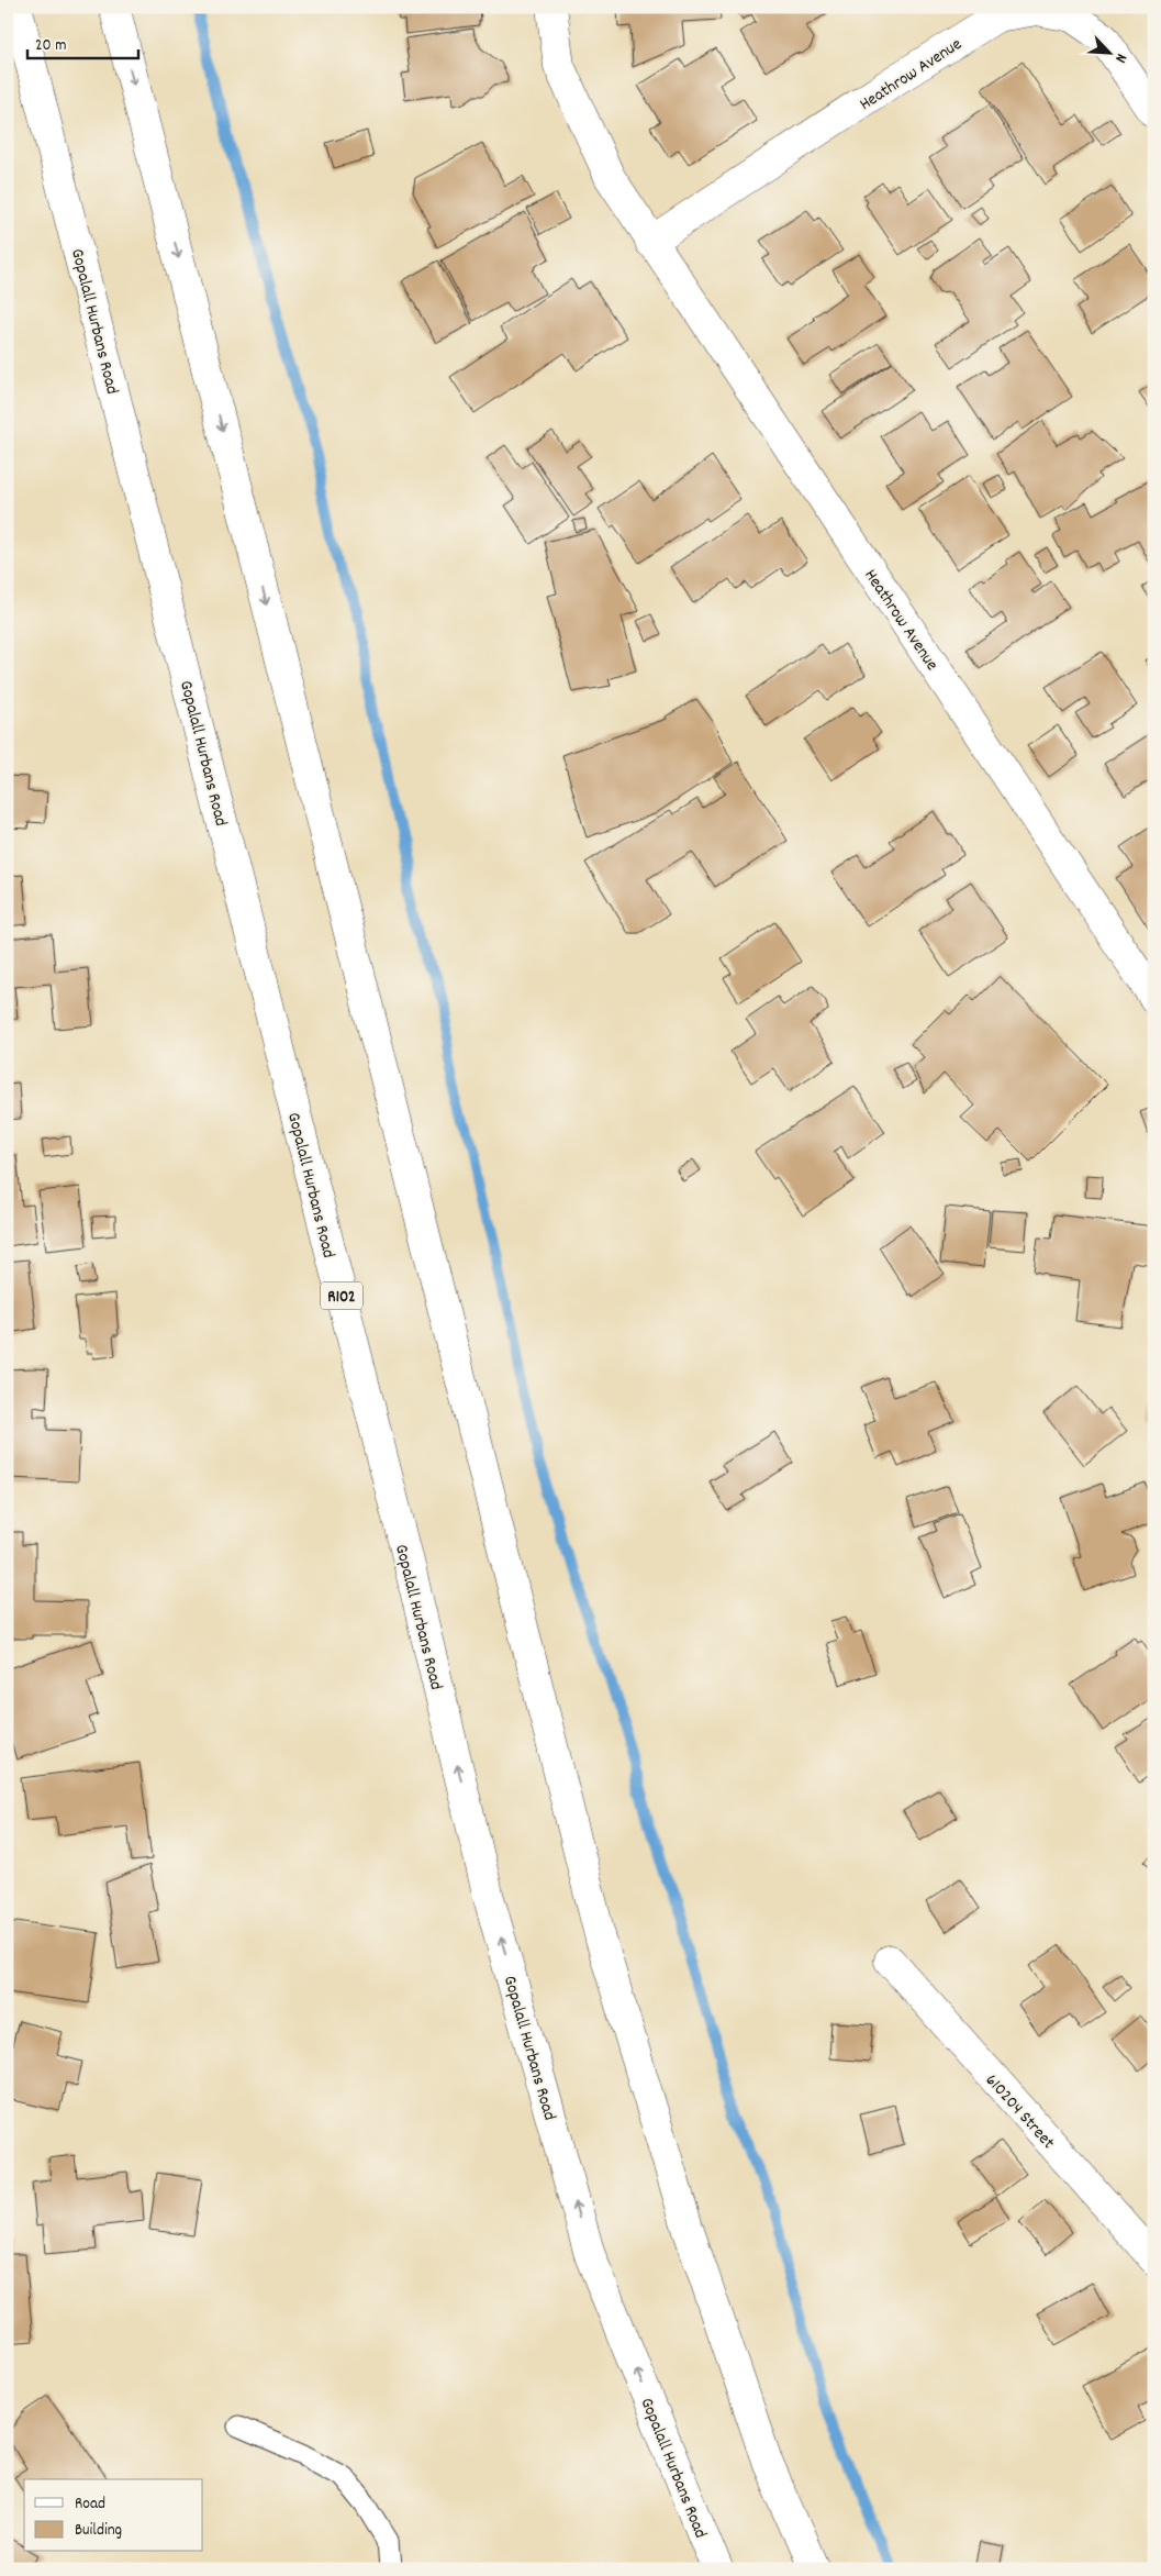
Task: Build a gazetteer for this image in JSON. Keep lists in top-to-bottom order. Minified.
{"streets":{"main road":["Heathrow Avenue","Gopalall Hurbans Road","R102","610204 Street"]},"legend":["Road","Building"],"scale_bar":"20 m","north":"bottom right"}
